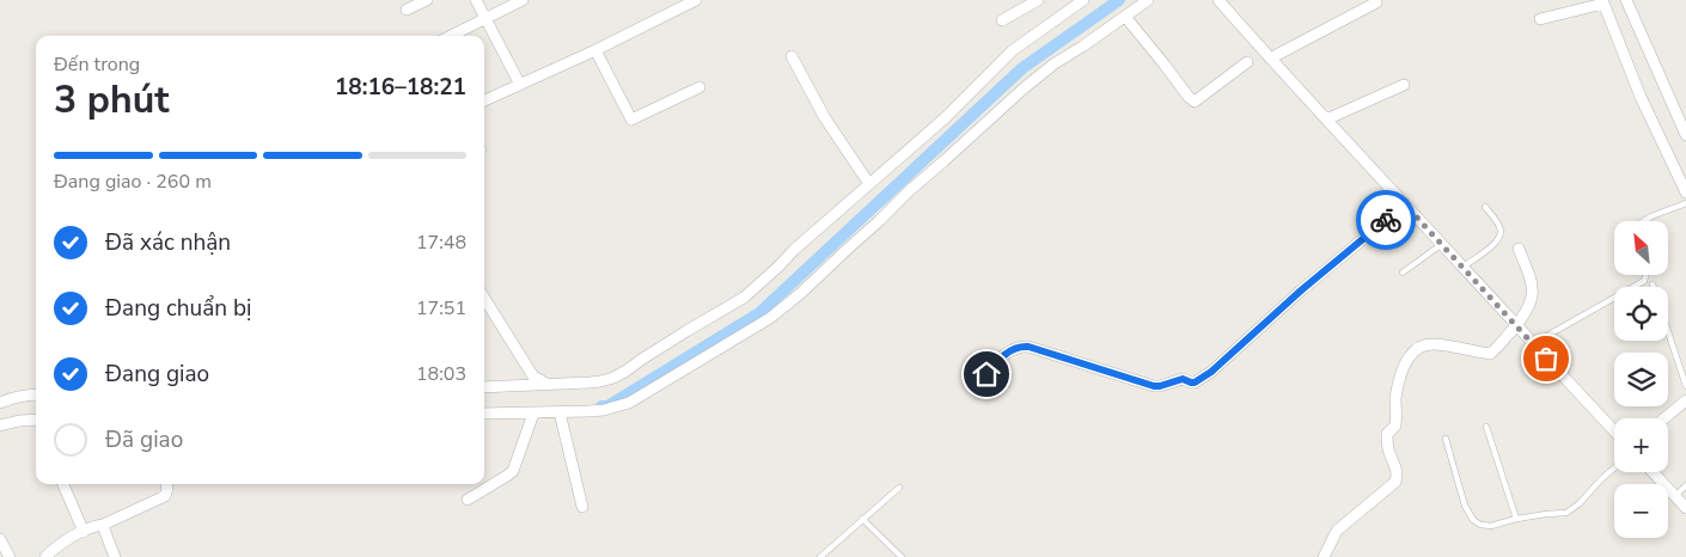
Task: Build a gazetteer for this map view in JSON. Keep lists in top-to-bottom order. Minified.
{"north":"top left","page":{"heading":["3 phút","Đến trong","18:16–18:21"],"bar":"Đang giao · 260 m","list":[["Đã xác nhận","17:48"],["Đang chuẩn bị","17:51"],["Đang giao","18:03"],"Đã giao"],"map_buttons":["+","−"]}}
